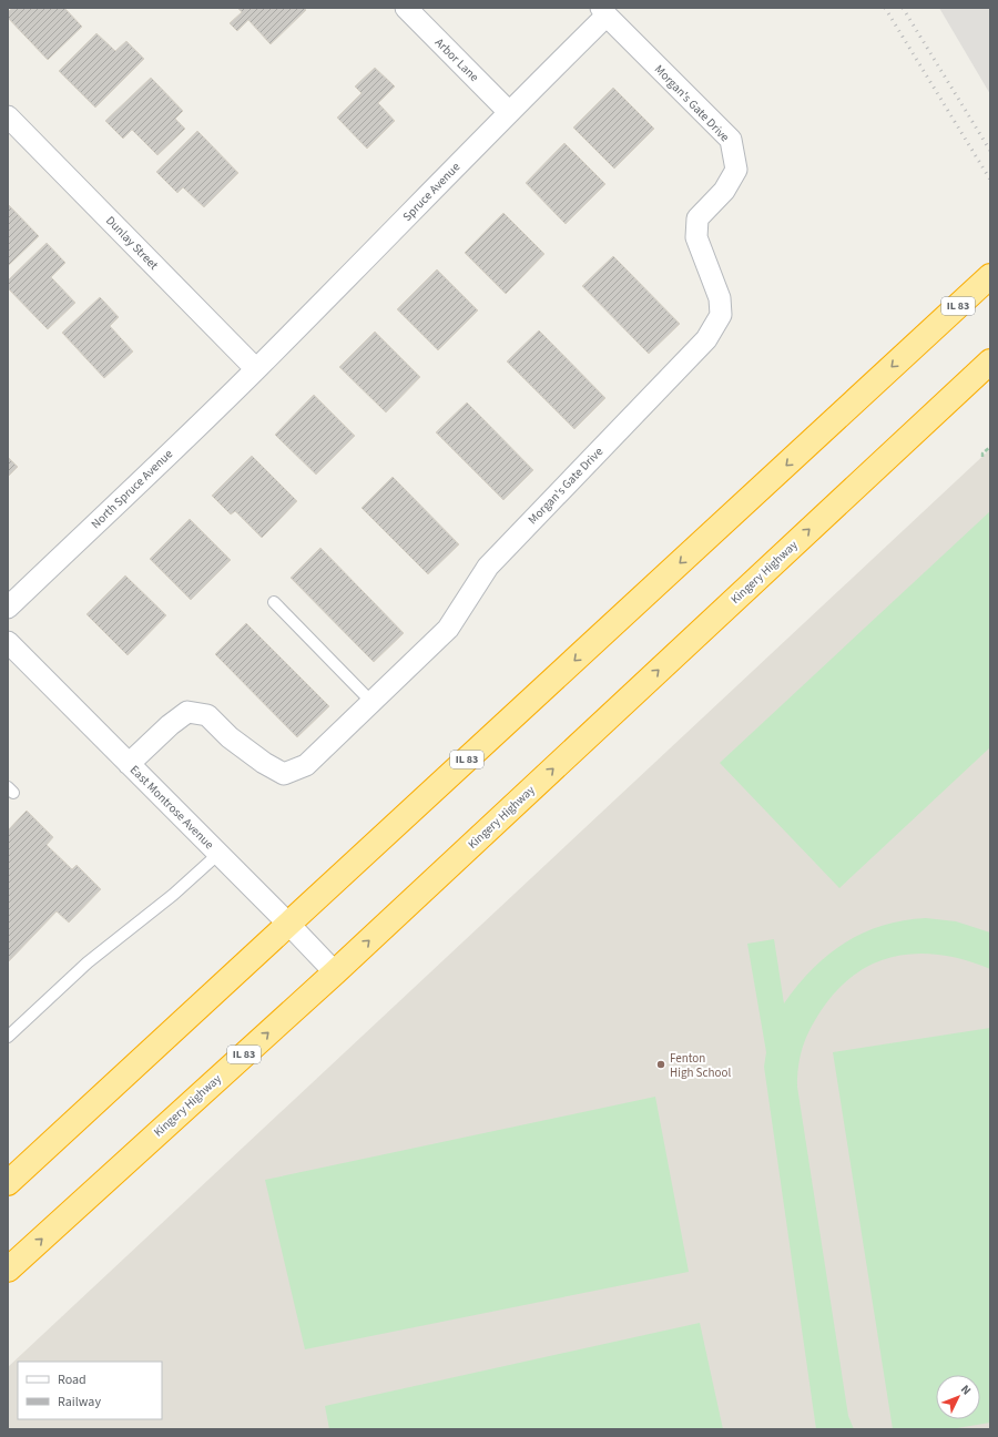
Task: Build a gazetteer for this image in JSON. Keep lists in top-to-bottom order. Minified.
{"streets":{"highway":["IL 83","Kingery Highway"],"street":["Arbor Lane","Morgan's Gate Drive","Spruce Avenue","Dunlay Street","North Spruce Avenue","East Montrose Avenue"]},"crossings":[["Arbor Lane","Spruce Avenue"],["Morgan's Gate Drive","Spruce Avenue"],["Morgan's Gate Drive","East Montrose Avenue"],["Spruce Avenue","Dunlay Street"],["Spruce Avenue","North Spruce Avenue"],["Dunlay Street","North Spruce Avenue"],["IL 83","East Montrose Avenue"],["Kingery Highway","East Montrose Avenue"]],"places":["Fenton High School"],"legend":["Road","Railway"],"north":"top right"}
